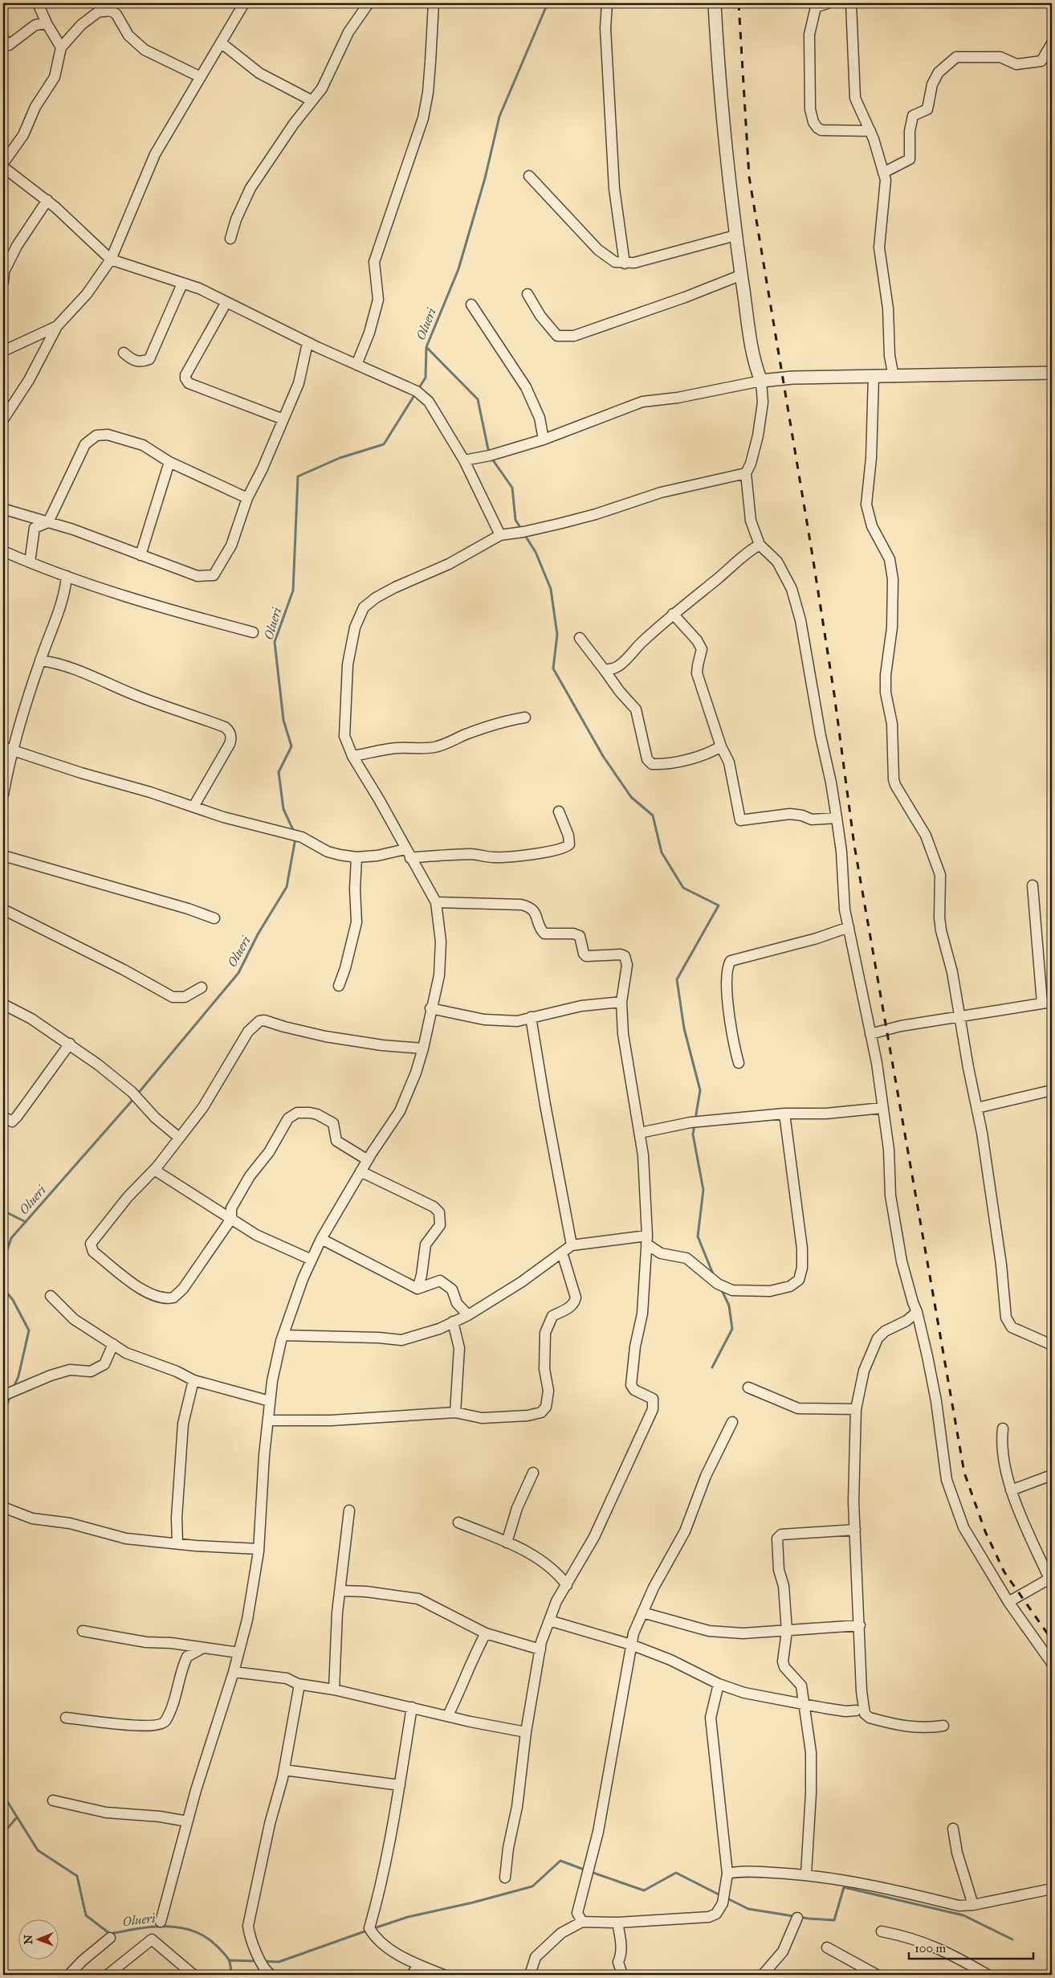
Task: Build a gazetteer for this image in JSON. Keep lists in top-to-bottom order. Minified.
{"water":["Olueri"],"scale_bar":"100 m","north":"left"}
